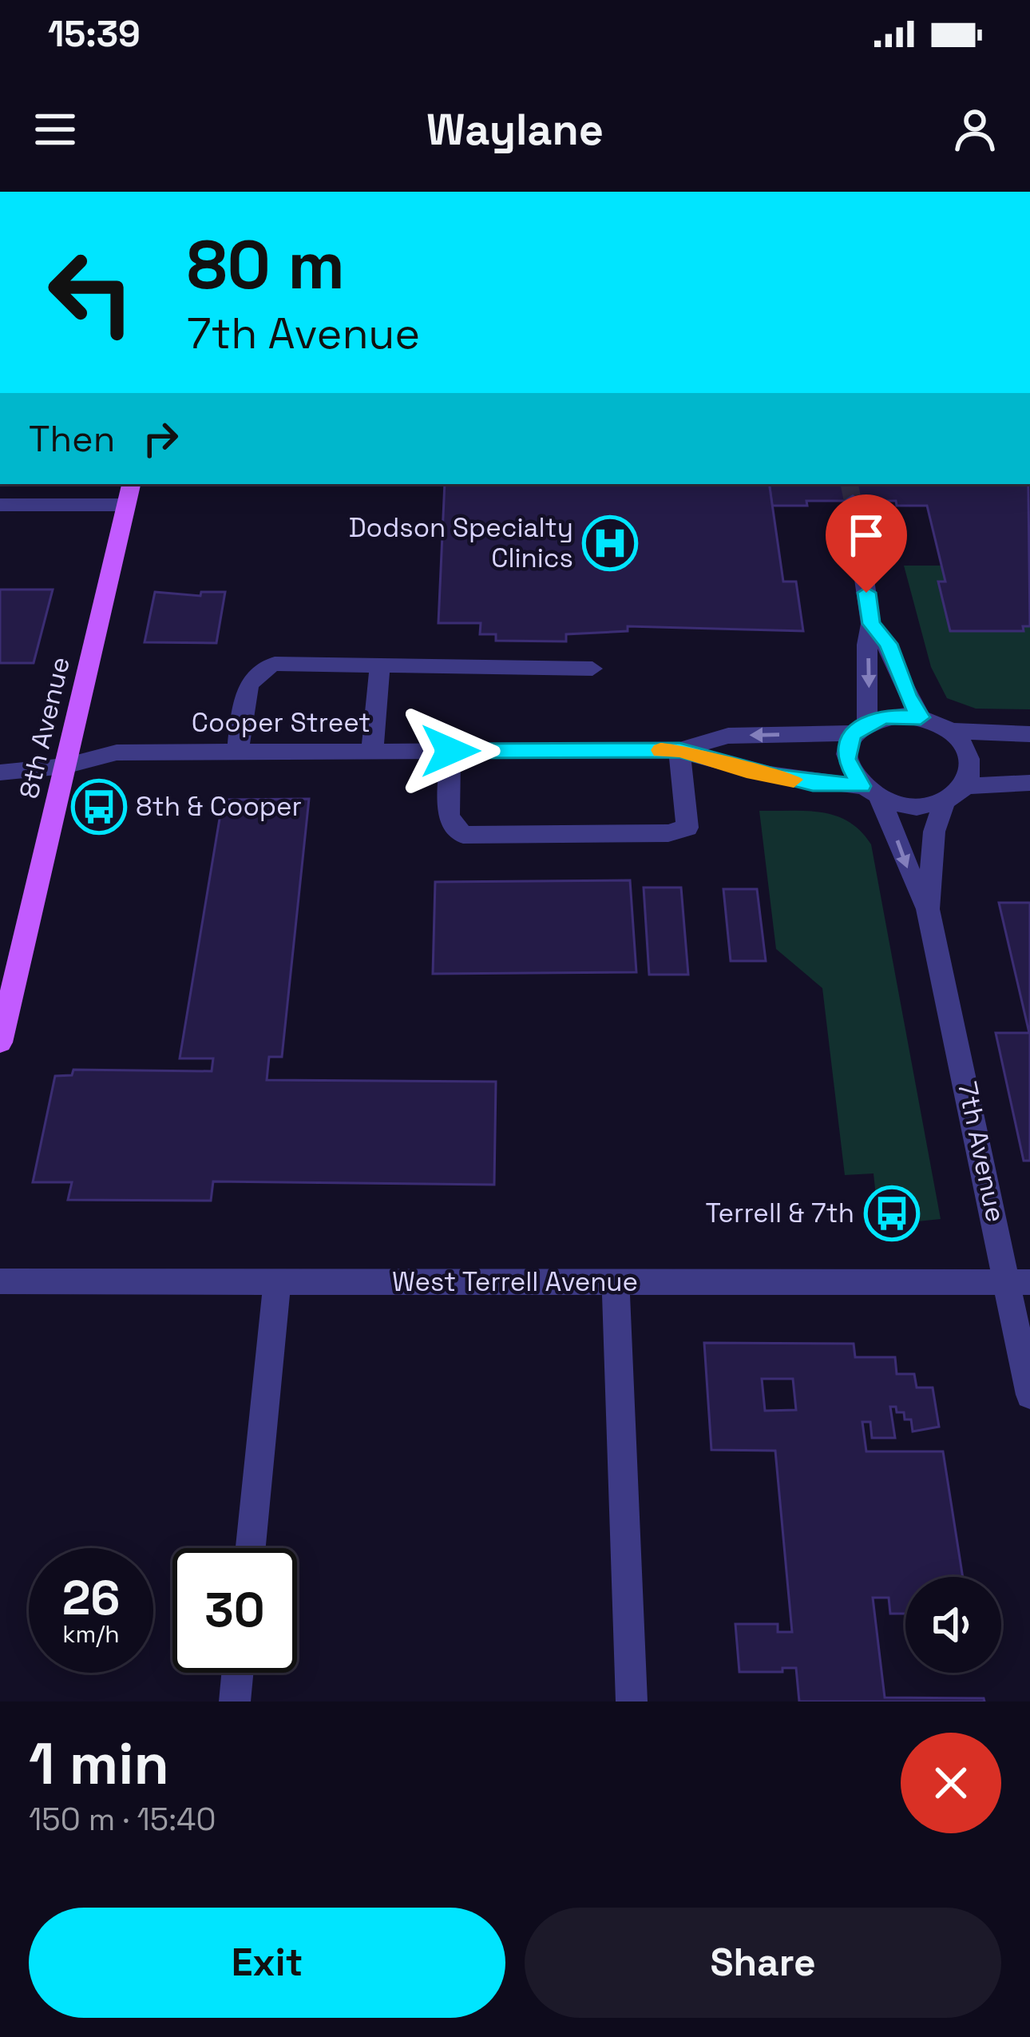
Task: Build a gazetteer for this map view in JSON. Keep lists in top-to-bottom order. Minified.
{"streets":{"main road":["8th Avenue"],"street":["Cooper Street","7th Avenue","West Terrell Avenue"]},"crossings":[["Cooper Street","8th Avenue"],["Cooper Street","7th Avenue"],["7th Avenue","West Terrell Avenue"]],"places":{"hospital":["Dodson Specialty Clinics"],"bus stop":["8th & Cooper","Terrell & 7th"]},"page":{"status":"15:39","header":"Waylane","turn":["80 m","7th Avenue"],"then":"Then","speed":"26 km/h","limit":"30","heading":["1 min","150 m · 15:40"],"buttons":["Exit","Share"]}}
